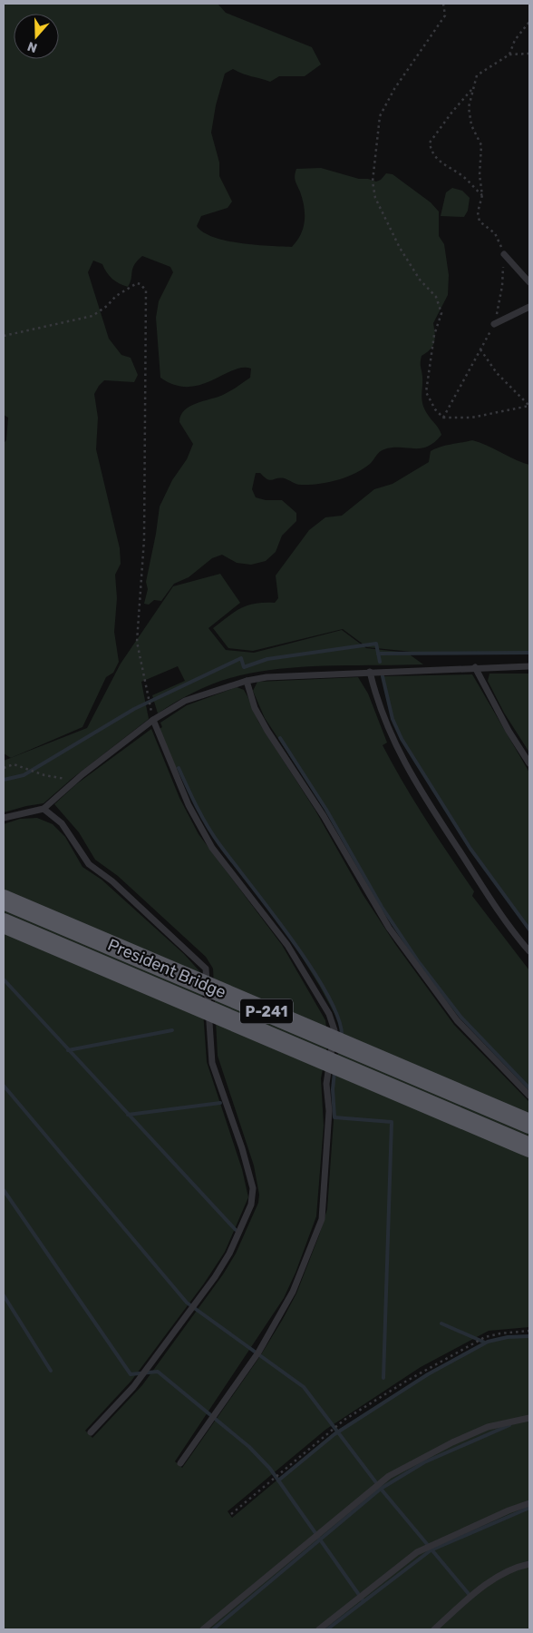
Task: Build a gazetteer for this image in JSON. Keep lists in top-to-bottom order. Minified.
{"streets":{"highway":["President Bridge","Р-241"]},"north":"bottom"}
